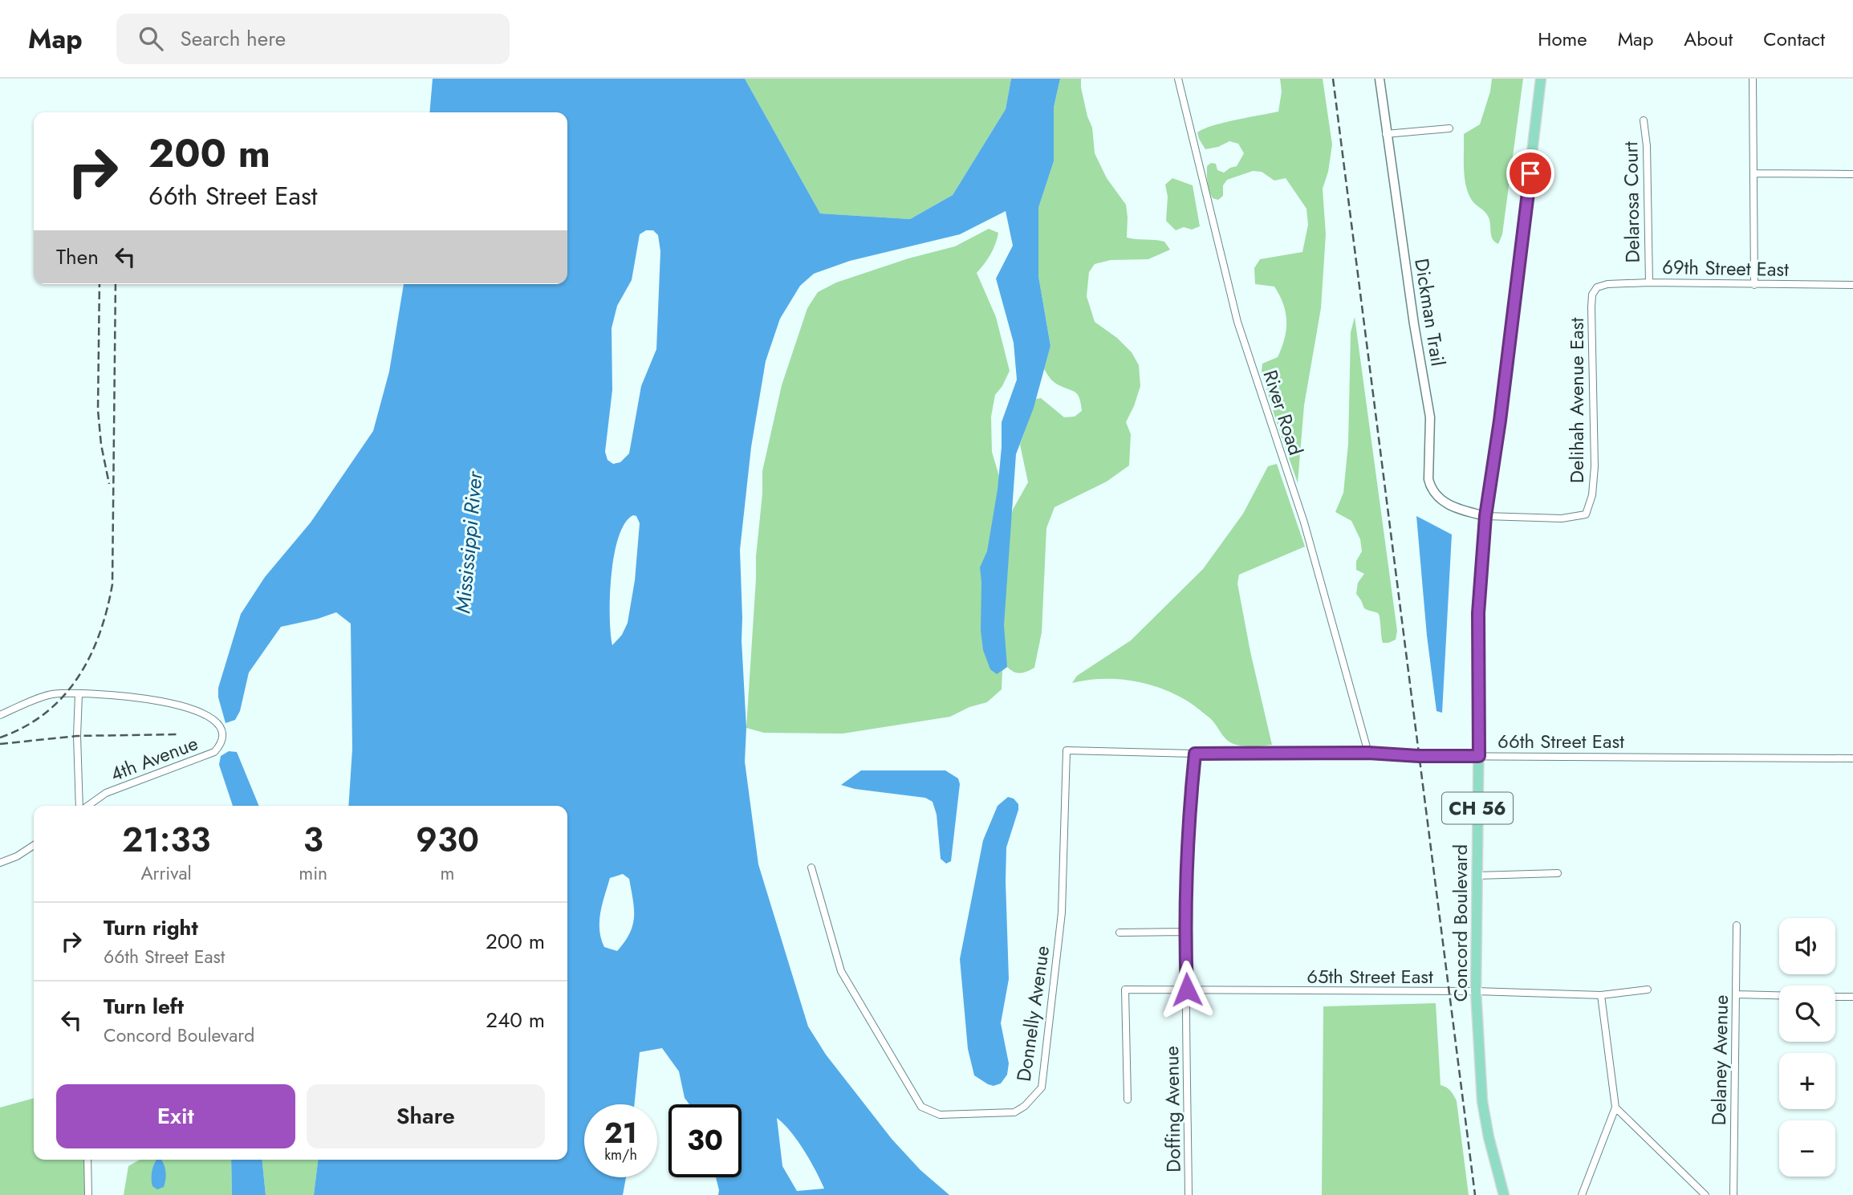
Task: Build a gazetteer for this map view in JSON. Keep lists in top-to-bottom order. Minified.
{"streets":{"main road":["CH 56","Concord Boulevard"],"street":["Delarosa Court","69th Street East","Dickman Trail","Delihah Avenue East","River Road","66th Street East","4th Avenue","65th Street East","Donnelly Avenue","Delaney Avenue","Doffing Avenue"]},"crossings":[["Delarosa Court","69th Street East"],["69th Street East","Delihah Avenue East"],["Dickman Trail","Delihah Avenue East"],["Dickman Trail","Concord Boulevard"],["Delihah Avenue East","Concord Boulevard"],["River Road","66th Street East"],["66th Street East","Concord Boulevard"],["66th Street East","Donnelly Avenue"],["66th Street East","Doffing Avenue"],["Concord Boulevard","65th Street East"],["65th Street East","Doffing Avenue"]],"water":["Mississippi River"],"page":{"header":"Map","search":"Search here","nav":["Home","Map","About","Contact"],"turn":["200 m","66th Street East"],"then":"Then","eta":["21:33","Arrival","3","min","930","m"],"list":[{"name":"Turn right","note":"66th Street East","value":"200 m"},{"name":"Turn left","note":"Concord Boulevard","value":"240 m"}],"map_buttons":["+","−"],"buttons":["Exit","Share"],"speed":"21 km/h","limit":"30"}}
